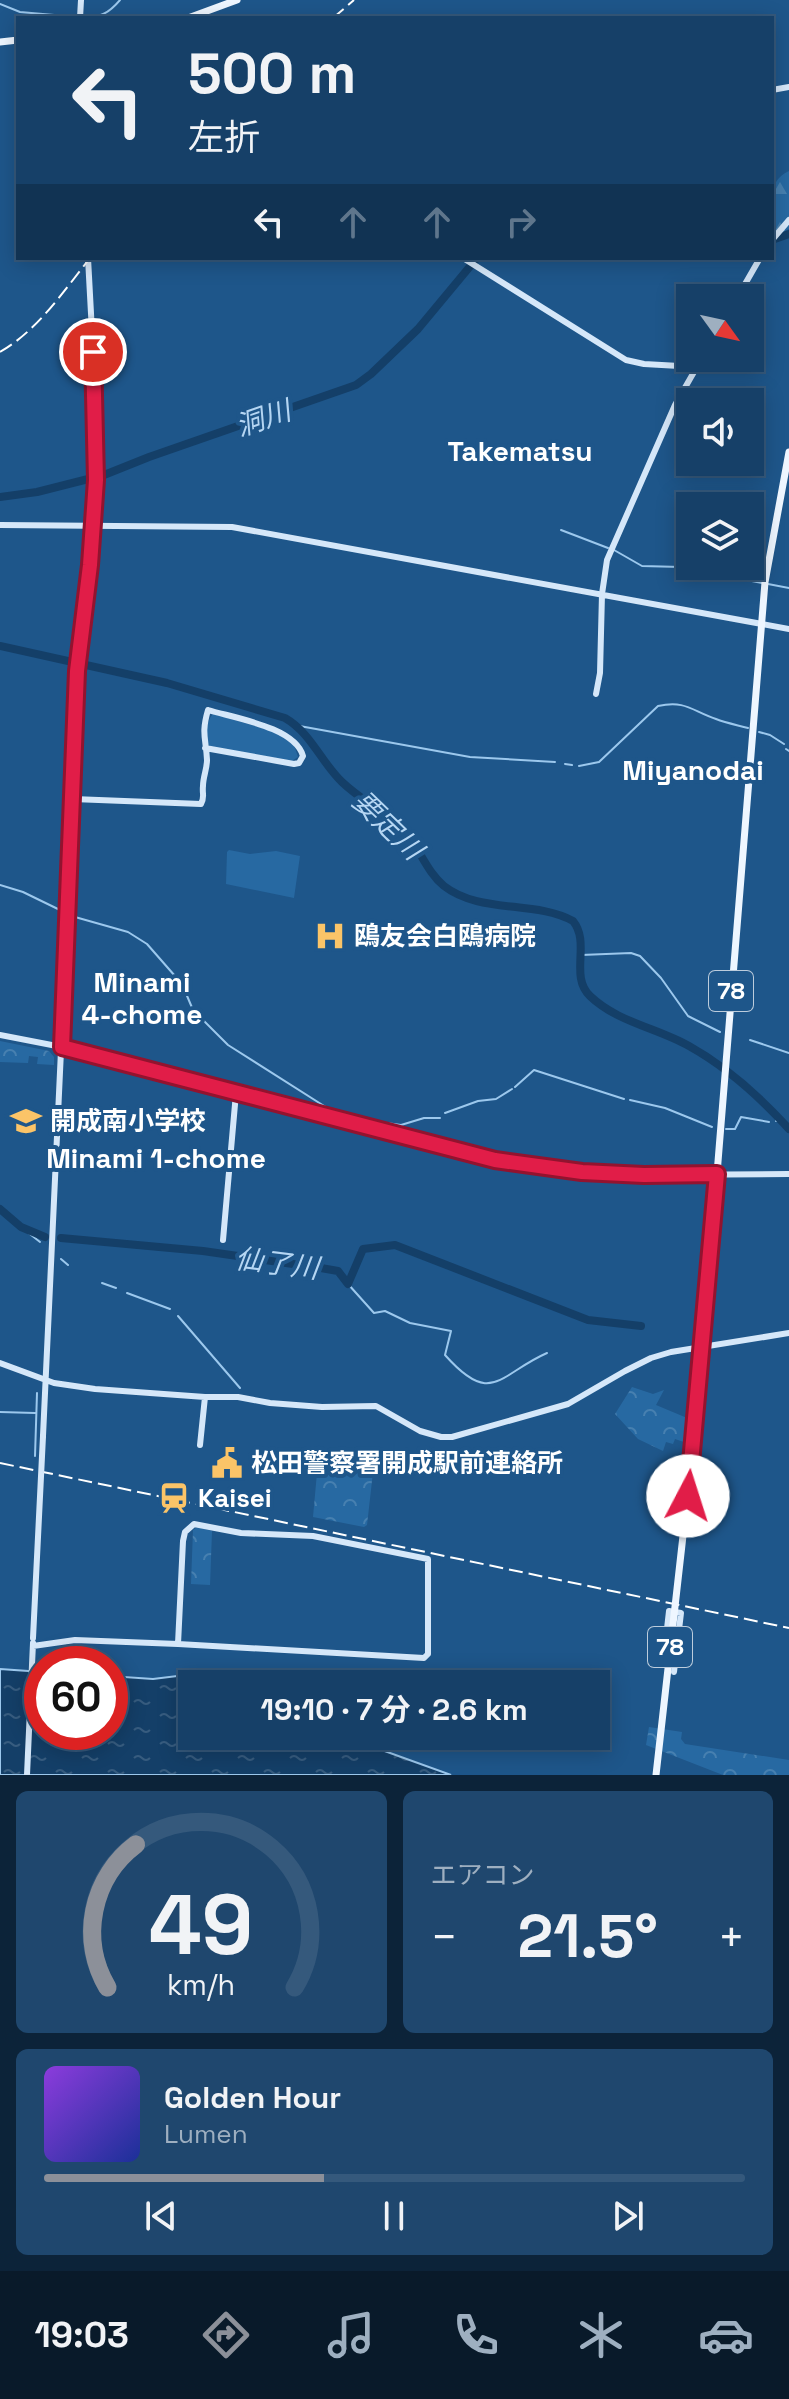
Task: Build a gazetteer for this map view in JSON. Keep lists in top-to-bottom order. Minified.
{"streets":{"main road":["78"]},"districts":["Takematsu","Miyanodai","Minami 4-chome","Minami 1-chome"],"water":["洞川","要定川","仙了川"],"places":{"hospital":["鴎友会白鴎病院"],"school or university":["開成南小学校"],"public building":["松田警察署開成駅前連絡所"],"station":["Kaisei"]},"north":"bottom right","page":{"turn":["500 m","左折"],"limit":"60","trip":"19:10 · 7 分 · 2.6 km","tile":"エアコン","heat":["−","21.5°","+"],"song":["Golden Hour","Lumen"],"tabs":"19:03","gauge":["49","km/h"]}}
